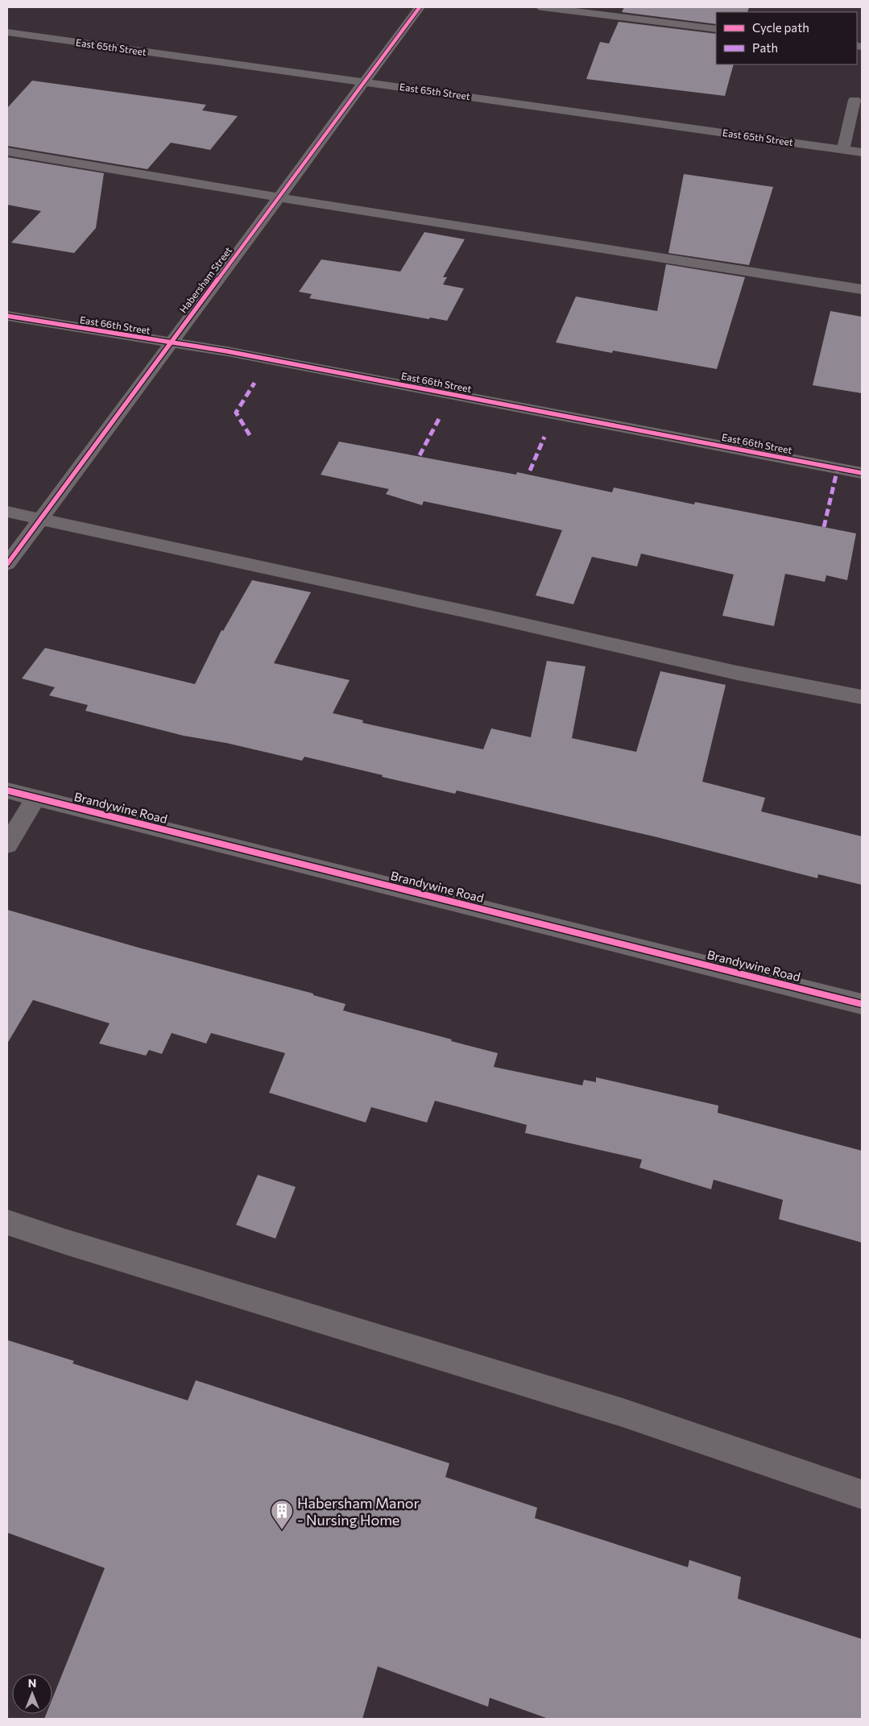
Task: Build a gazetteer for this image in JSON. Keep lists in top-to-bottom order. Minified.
{"streets":{"street":["East 65th Street","Habersham Street","East 66th Street","Brandywine Road"]},"crossings":[["East 65th Street","Habersham Street"],["Habersham Street","East 66th Street"]],"places":{"building":["Habersham Manor - Nursing Home"]},"legend":["Cycle path","Path"],"north":"top"}
